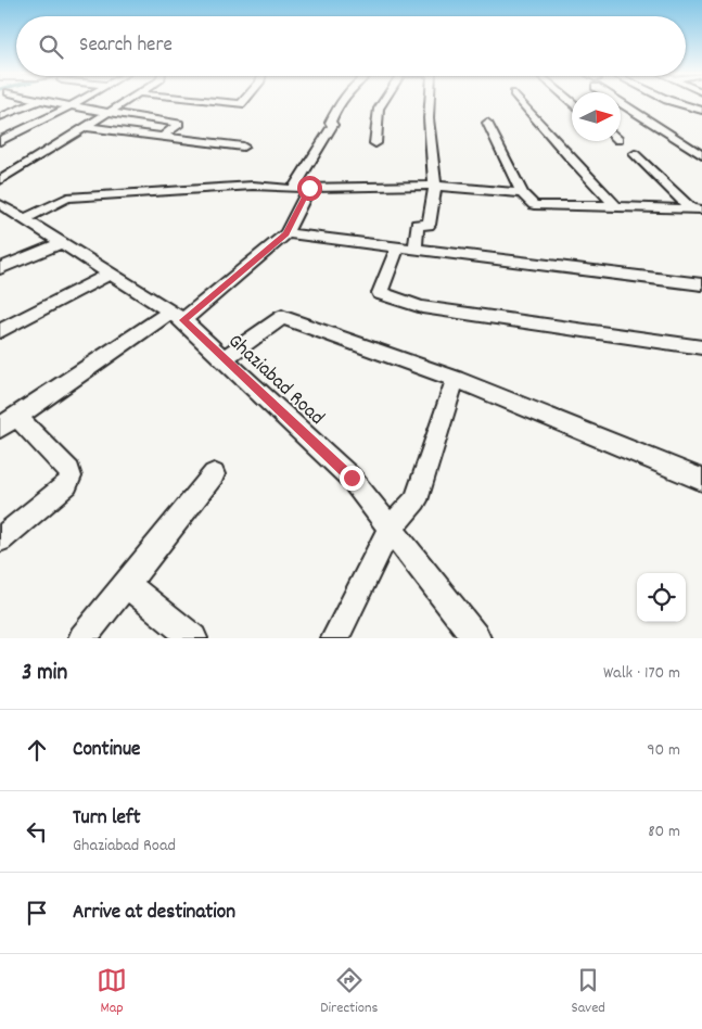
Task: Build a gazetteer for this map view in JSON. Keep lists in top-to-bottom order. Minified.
{"streets":{"street":["Ghaziabad Road"]},"north":"right","page":{"search":"Search here","heading":["3 min","Walk · 170 m"],"list":[["Continue","90 m"],["Turn left","Ghaziabad Road","80 m"],"Arrive at destination"],"nav":["Map","Directions","Saved"]}}
